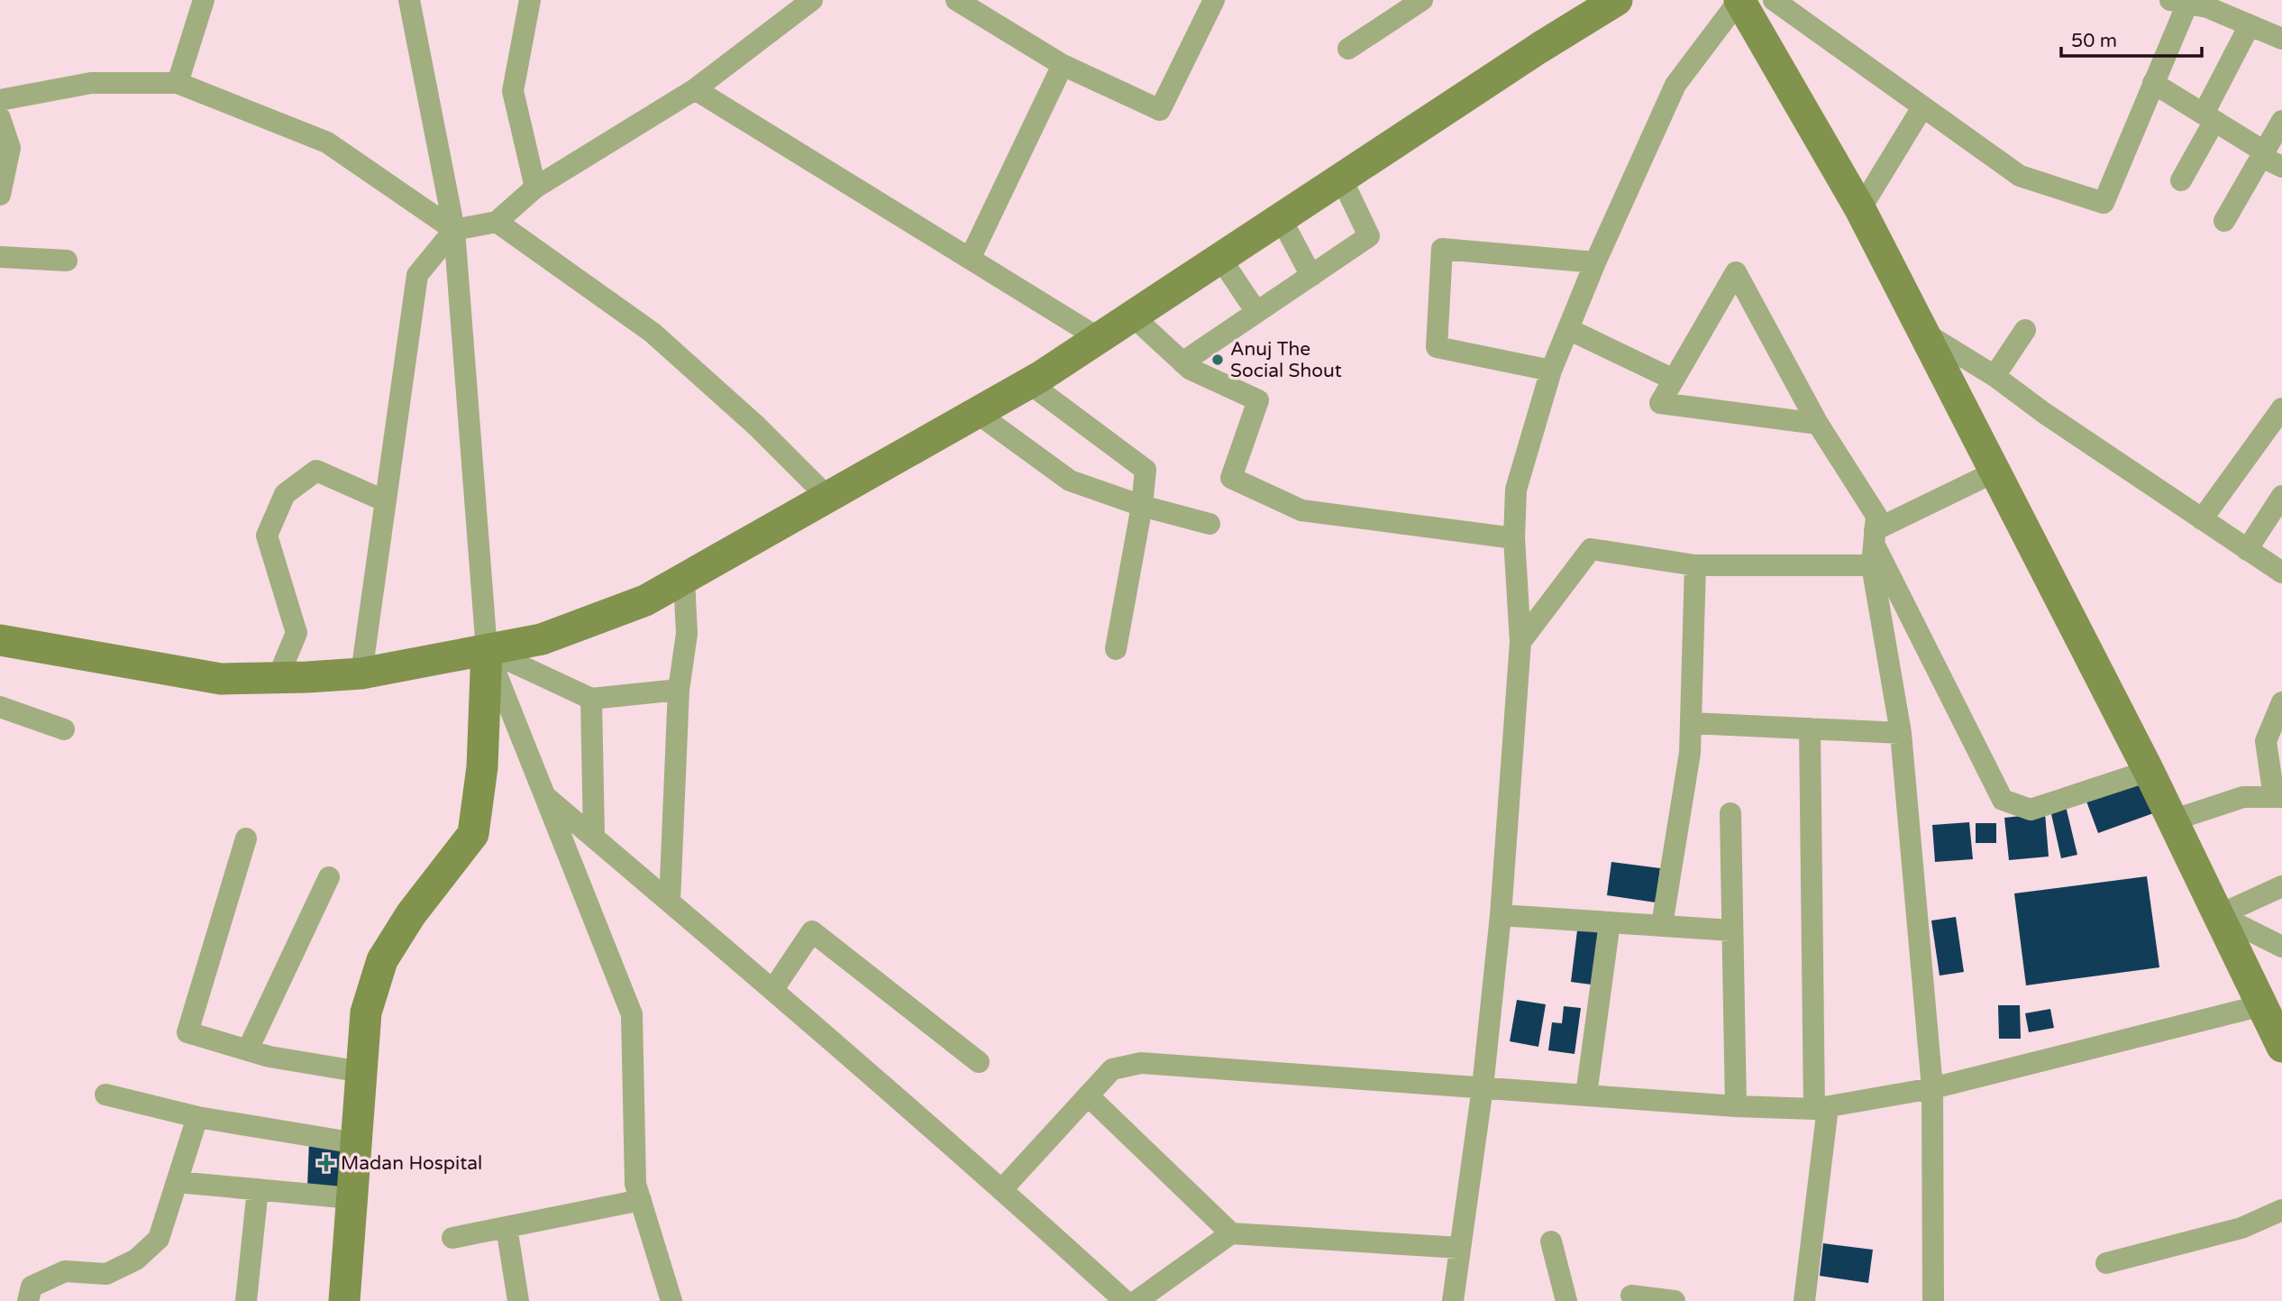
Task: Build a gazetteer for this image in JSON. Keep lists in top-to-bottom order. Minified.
{"places":{"other":["Anuj The Social Shout"],"health":["Madan Hospital"]},"scale_bar":"50 m"}
